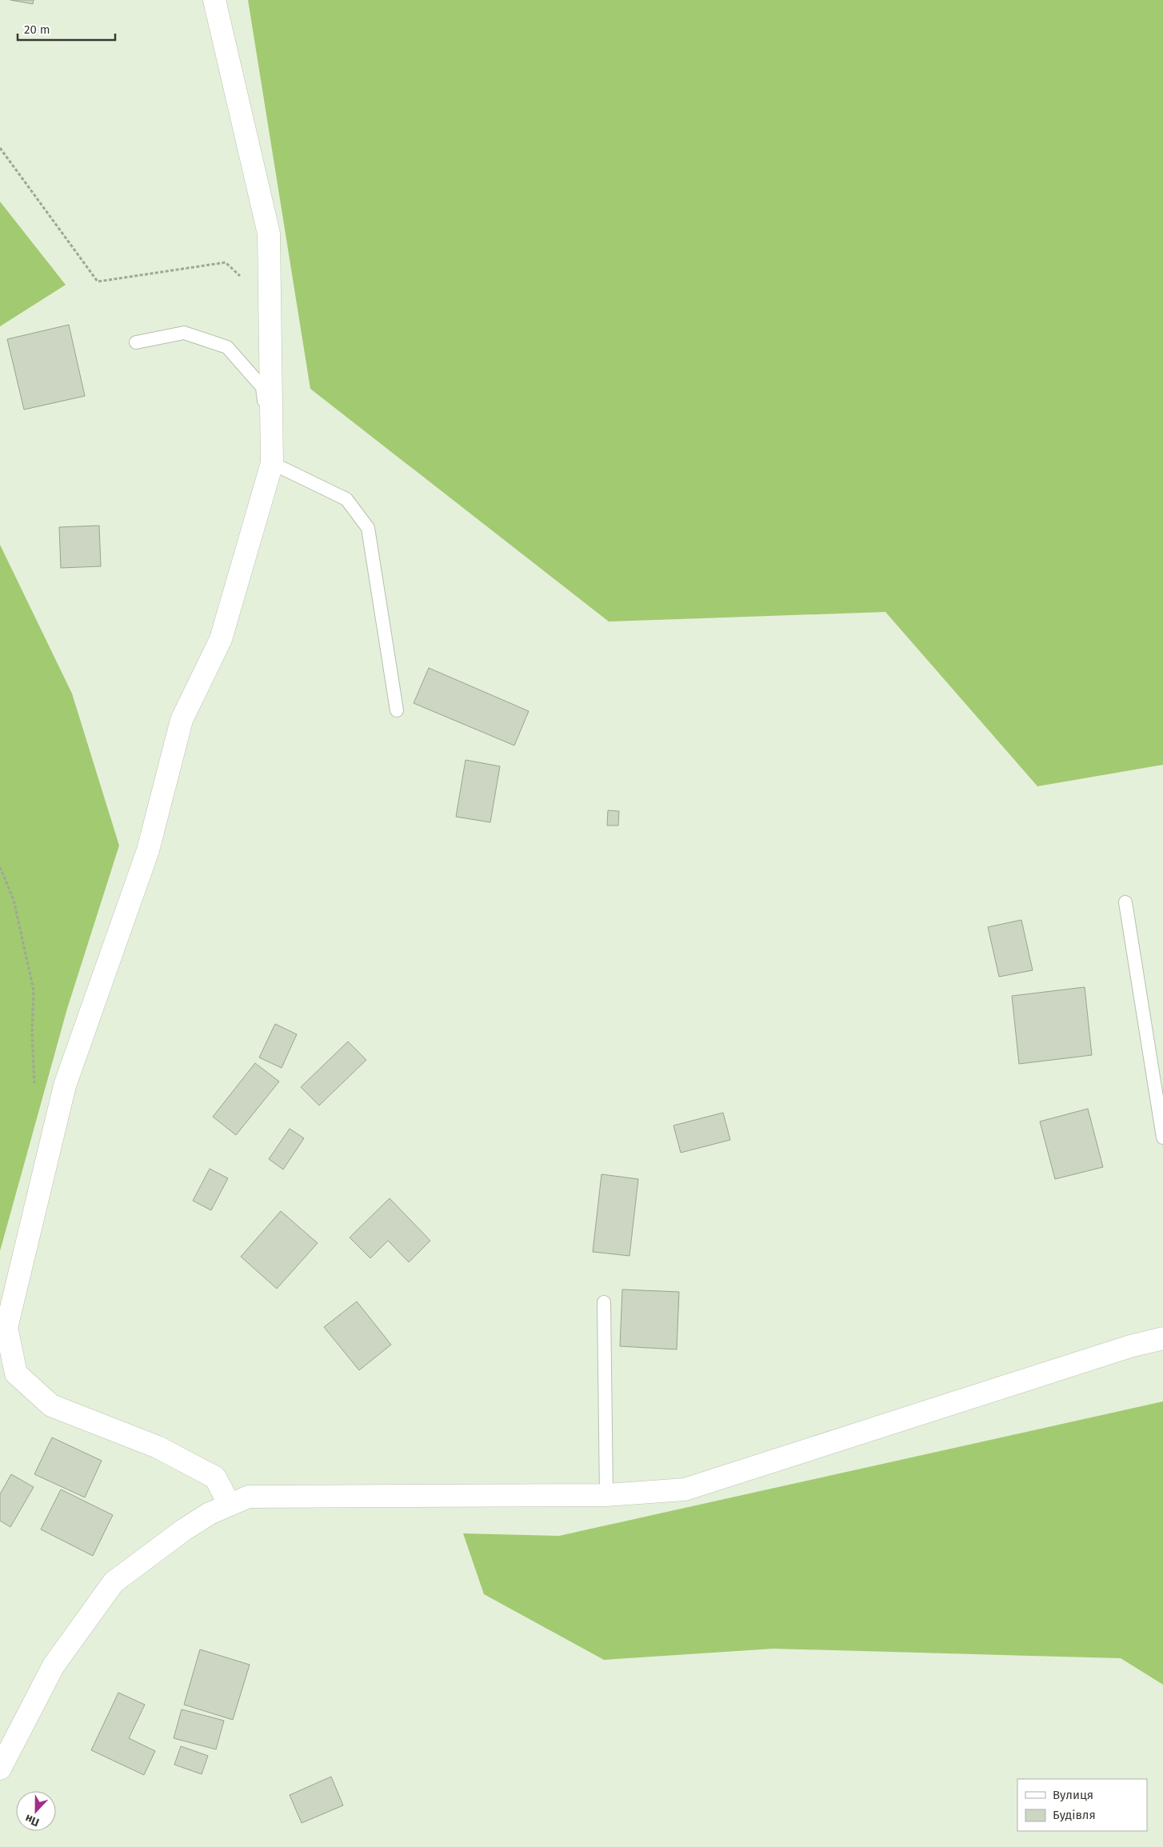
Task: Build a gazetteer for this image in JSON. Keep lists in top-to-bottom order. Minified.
{"legend":["Вулиця","Будівля"],"scale_bar":"20 m","north":"bottom"}
